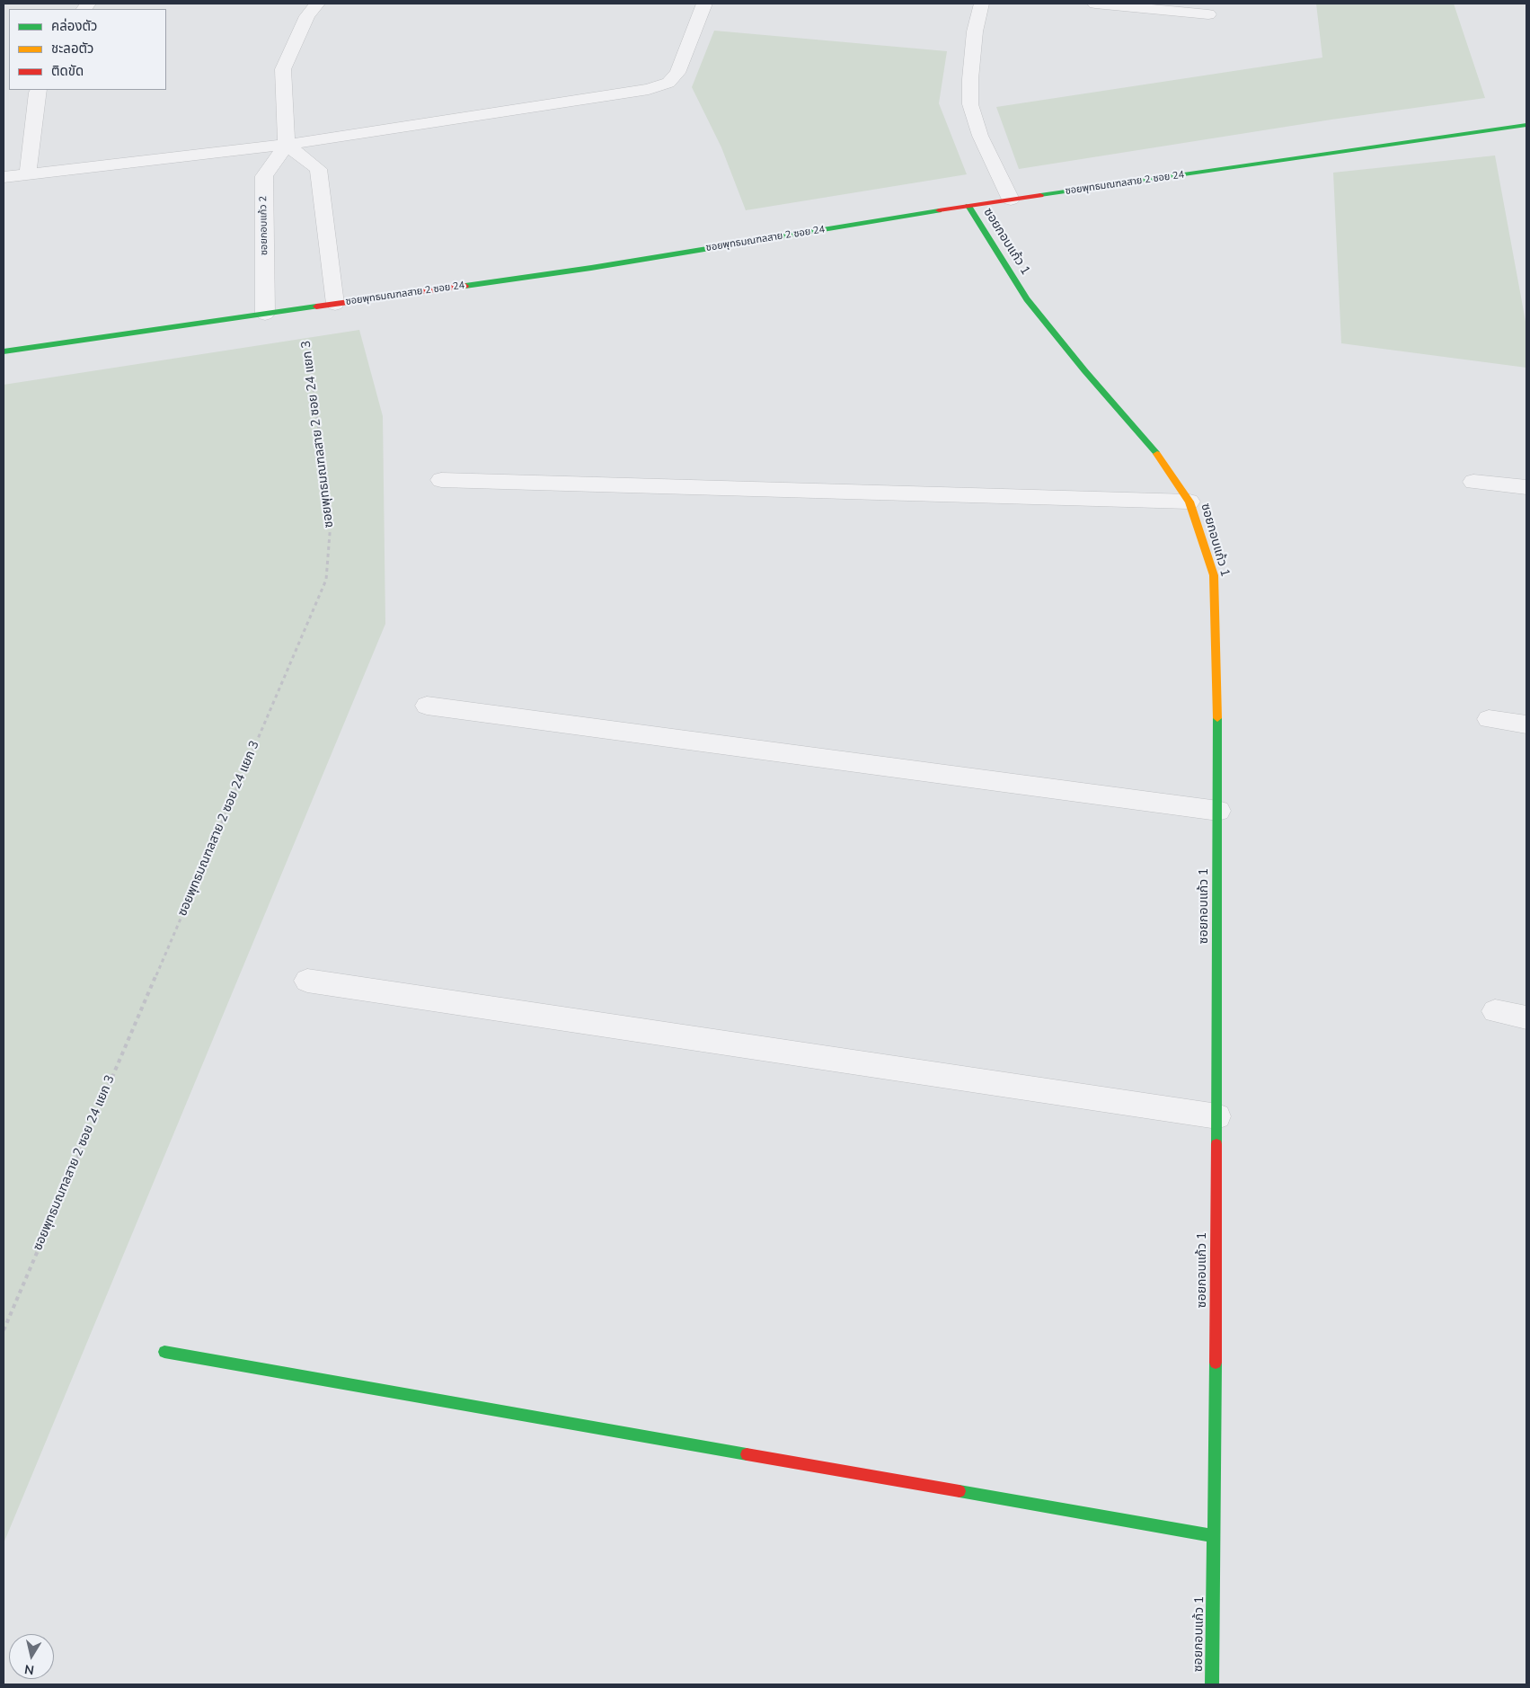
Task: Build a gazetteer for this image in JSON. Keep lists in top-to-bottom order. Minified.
{"streets":{"street":["ซอยพุทธมณฑลสาย 2 ซอย 24","ซอยกอบแก้ว 2","ซอยกอบแก้ว 1"],"path":["ซอยพุทธมณฑลสาย 2 ซอย 24 แยก 3"]},"crossings":[["ซอยพุทธมณฑลสาย 2 ซอย 24","ซอยกอบแก้ว 2"],["ซอยพุทธมณฑลสาย 2 ซอย 24","ซอยกอบแก้ว 1"],["ซอยพุทธมณฑลสาย 2 ซอย 24","ซอยพุทธมณฑลสาย 2 ซอย 24 แยก 3"]],"legend":["คล่องตัว","ชะลอตัว","ติดขัด"],"north":"bottom"}
